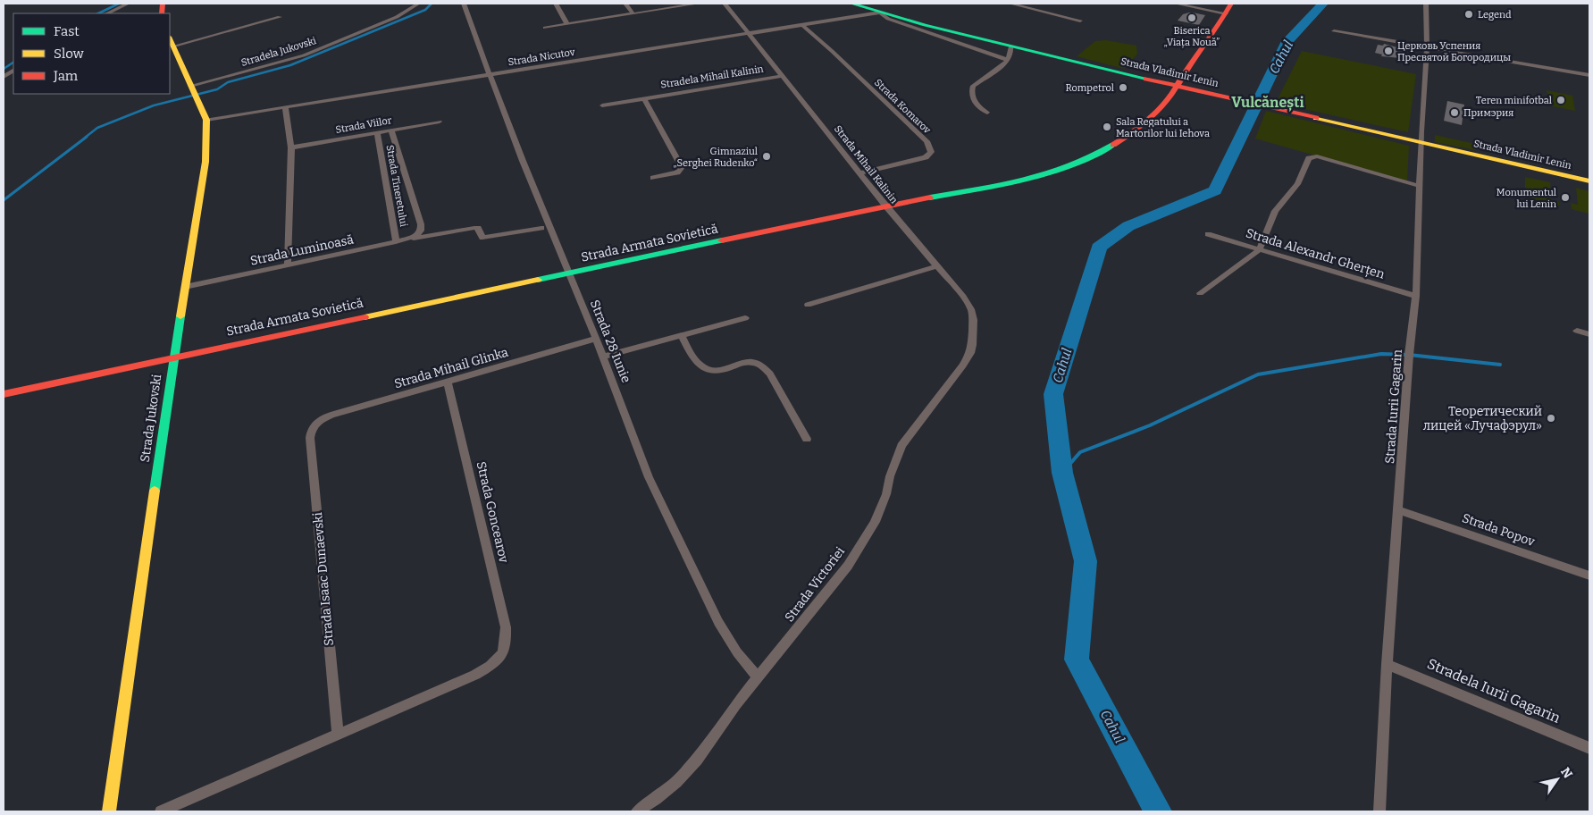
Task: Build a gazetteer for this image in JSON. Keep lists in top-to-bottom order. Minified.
{"streets":{"main road":["Strada Vladimir Lenin","Strada Armata Sovietică","Strada Jukovski"],"street":["Stradela Jukovski","Strada Nicutov","Stradela Mihail Kalinin","Strada Komarov","Strada Viilor","Strada Mihail Kalinin","Strada Tineretului","Strada Luminoasă","Strada Alexandr Gherțen","Strada 28 Iunie","Strada Mihail Glinka","Strada Iurii Gagarin","Strada Goncearov","Strada Popov","Strada Isaac Dunaevski","Strada Victoriei","Stradela Iurii Gagarin"]},"crossings":[["Stradela Jukovski","Strada Jukovski"],["Strada Nicutov","Strada Vladimir Lenin"],["Strada Nicutov","Strada Komarov"],["Strada Nicutov","Strada Mihail Kalinin"],["Strada Nicutov","Strada 28 Iunie"],["Strada Nicutov","Strada Jukovski"],["Strada Vladimir Lenin","Strada Armata Sovietică"],["Strada Vladimir Lenin","Strada Iurii Gagarin"],["Stradela Mihail Kalinin","Strada Mihail Kalinin"],["Strada Komarov","Strada Mihail Kalinin"],["Strada Viilor","Strada Tineretului"],["Strada Mihail Kalinin","Strada Armata Sovietică"],["Strada Mihail Kalinin","Strada Victoriei"],["Strada Tineretului","Strada Luminoasă"],["Strada Armata Sovietică","Strada 28 Iunie"],["Strada Armata Sovietică","Strada Jukovski"],["Strada Luminoasă","Strada Jukovski"],["Strada Alexandr Gherțen","Strada Iurii Gagarin"],["Strada 28 Iunie","Strada Mihail Glinka"],["Strada 28 Iunie","Strada Victoriei"],["Strada Mihail Glinka","Strada Goncearov"],["Strada Mihail Glinka","Strada Isaac Dunaevski"],["Strada Iurii Gagarin","Strada Popov"],["Strada Iurii Gagarin","Stradela Iurii Gagarin"],["Strada Goncearov","Strada Isaac Dunaevski"]],"districts":["Vulcănești"],"water":["Cahul"],"places":["Legend","Biserica „Viața Nouă”","Церковь Успения Пресвятой Богородицы","Rompetrol","Teren minifotbal","Примэрия","Sala Regatului a Martorilor lui Iehova","Gimnaziul „Serghei Rudenko“","Monumentul lui Lenin","Теоретический лицей «Лучафэрул»"],"legend":["Fast","Slow","Jam"],"north":"top right"}
